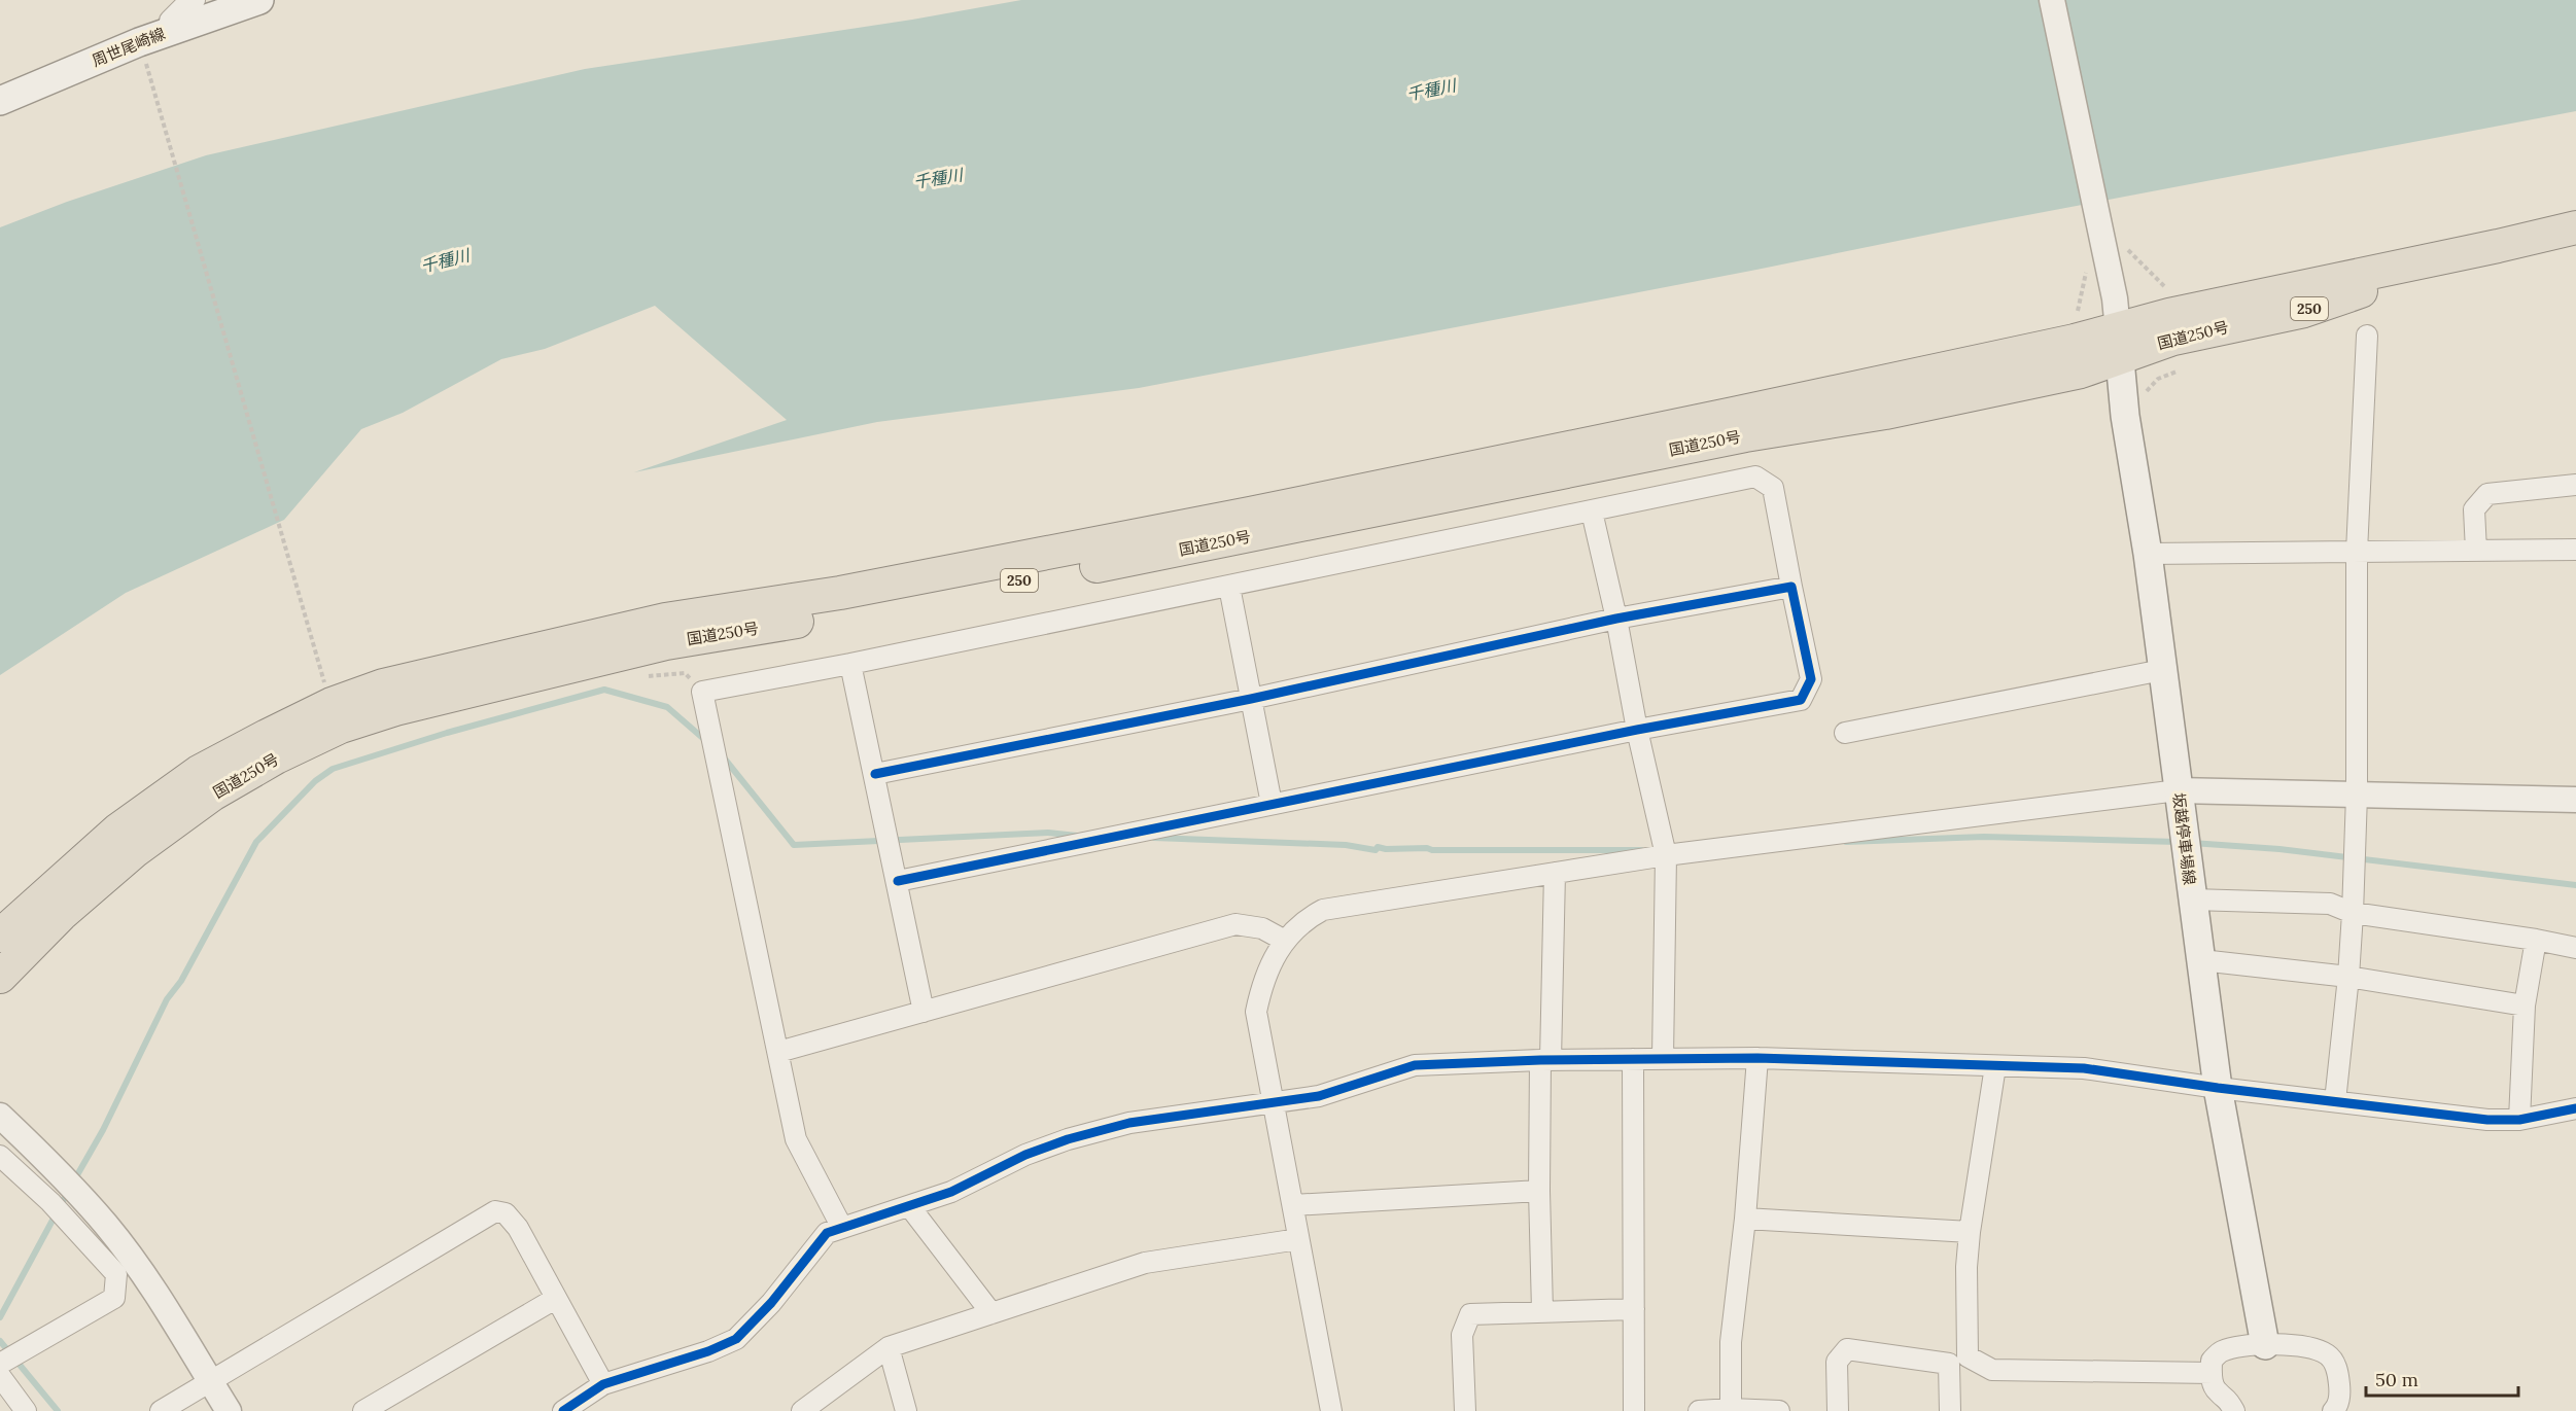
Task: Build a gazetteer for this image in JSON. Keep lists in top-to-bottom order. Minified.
{"streets":{"highway":["250","国道250号"],"main road":["周世尾崎線","坂越停車場線"]},"crossings":[["国道250号","坂越停車場線"]],"water":["千種川"],"scale_bar":"50 m"}
